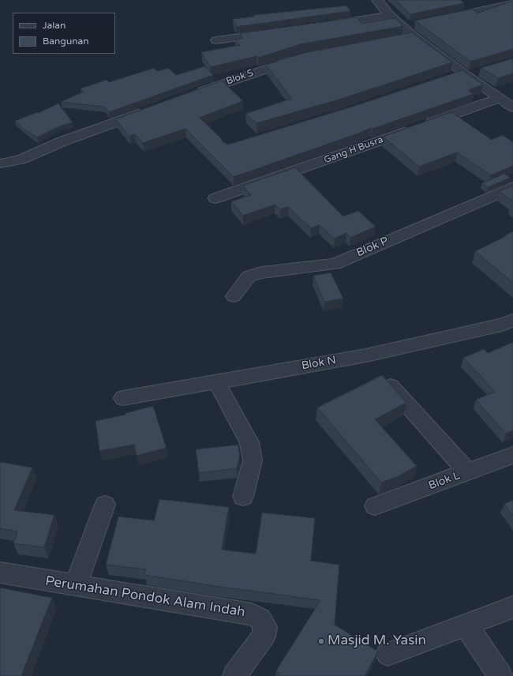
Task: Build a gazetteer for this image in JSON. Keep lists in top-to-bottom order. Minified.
{"streets":{"street":["Blok S","Gang H Busra","Blok P","Blok N","Blok L","Perumahan Pondok Alam Indah"]},"places":["Masjid M. Yasin"],"legend":["Jalan","Bangunan"]}
